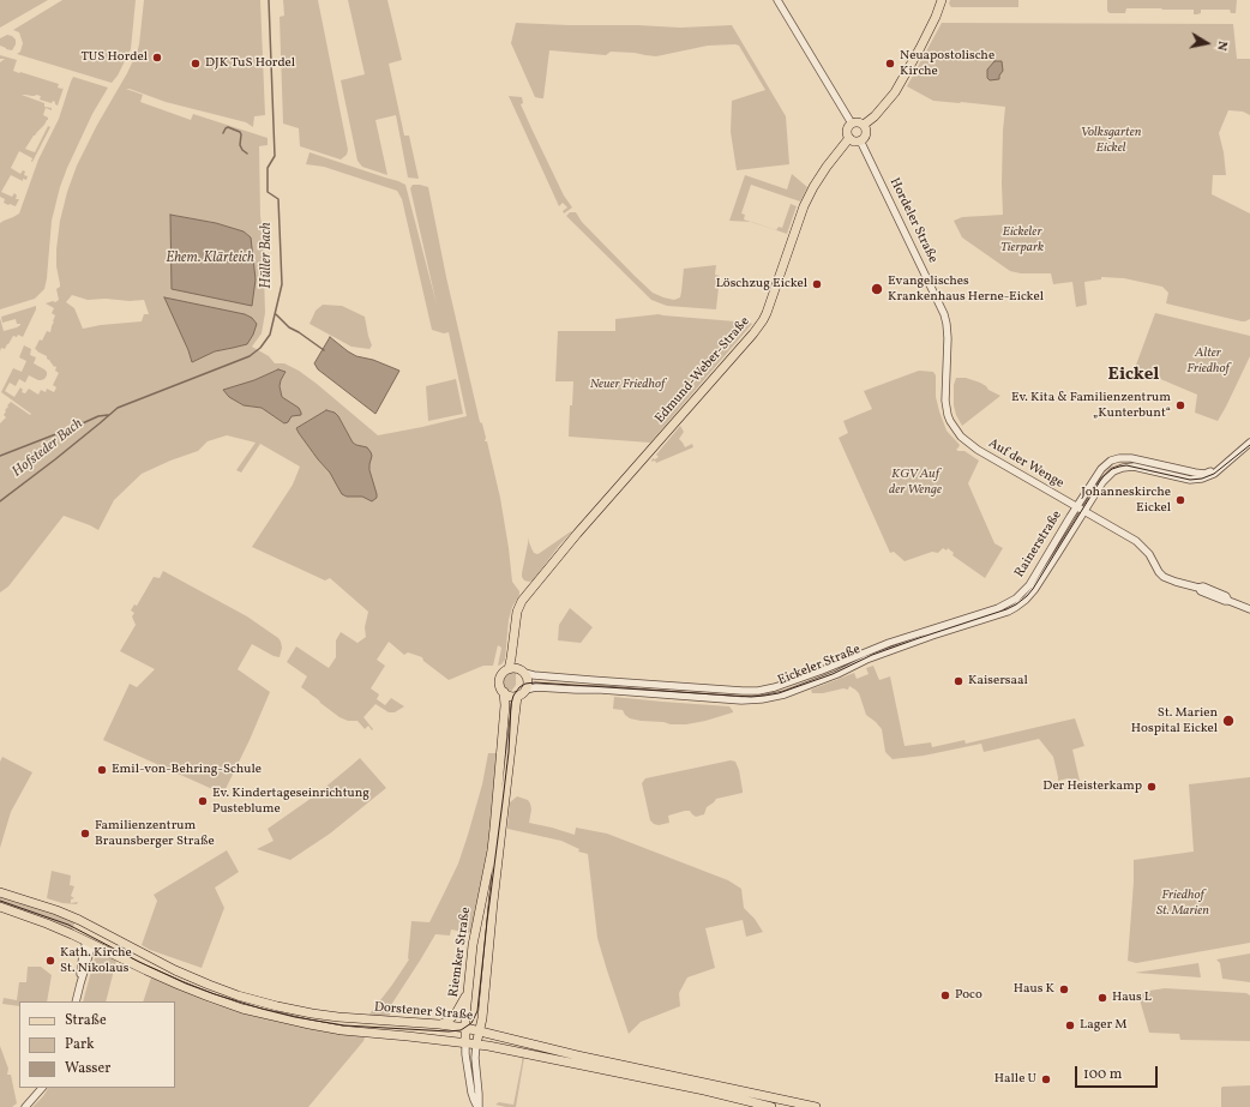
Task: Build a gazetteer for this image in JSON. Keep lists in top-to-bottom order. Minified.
{"streets":{"main road":["Edmund-Weber-Straße","Riemker Straße","Dorstener Straße"],"street":["Hordeler Straße","Auf der Wenge","Rainerstraße","Eickeler Straße"]},"crossings":[["Hordeler Straße","Edmund-Weber-Straße"],["Hordeler Straße","Auf der Wenge"],["Auf der Wenge","Rainerstraße"],["Rainerstraße","Eickeler Straße"],["Eickeler Straße","Riemker Straße"],["Riemker Straße","Dorstener Straße"]],"districts":["Eickel"],"water":["Hüller Bach","Ehem. Klärteich","Hofsteder Bach"],"parks":["Volksgarten Eickel","Eickeler Tierpark","Alter Friedhof","Neuer Friedhof","KGV Auf der Wenge","Friedhof St. Marien"],"places":["TUS Hordel","DJK TuS Hordel","Neuapostolische Kirche","Löschzug Eickel","Evangelisches Krankenhaus Herne-Eickel","Ev. Kita & Familienzentrum „Kunterbunt“","Johanneskirche Eickel","Kaisersaal","St. Marien Hospital Eickel","Emil-von-Behring-Schule","Der Heisterkamp","Ev. Kindertageseinrichtung Pusteblume","Familienzentrum Braunsberger Straße","Kath. Kirche St. Nikolaus","Haus K","Poco","Haus L","Lager M","Halle U"],"legend":["Straße","Park","Wasser"],"scale_bar":"100 m","north":"right"}
